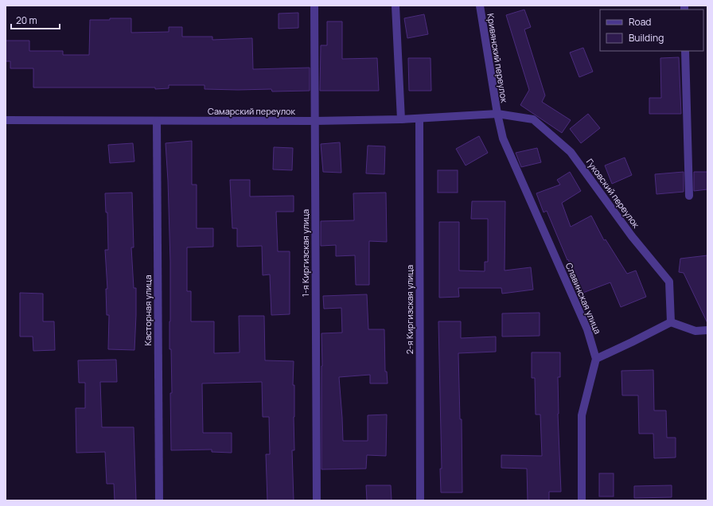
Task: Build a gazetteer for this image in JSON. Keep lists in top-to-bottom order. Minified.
{"streets":{"street":["Кривянский переулок","Самарский переулок","Гуковский переулок","1-я Киргизская улица","Славинская улица","2-я Киргизская улица","Касторная улица"]},"crossings":[["Кривянский переулок","Самарский переулок"],["Кривянский переулок","Гуковский переулок"],["Кривянский переулок","Славинская улица"],["Самарский переулок","Гуковский переулок"],["Самарский переулок","1-я Киргизская улица"],["Самарский переулок","Славинская улица"],["Самарский переулок","2-я Киргизская улица"],["Самарский переулок","Касторная улица"],["Гуковский переулок","Славинская улица"]],"legend":["Road","Building"],"scale_bar":"20 m"}
